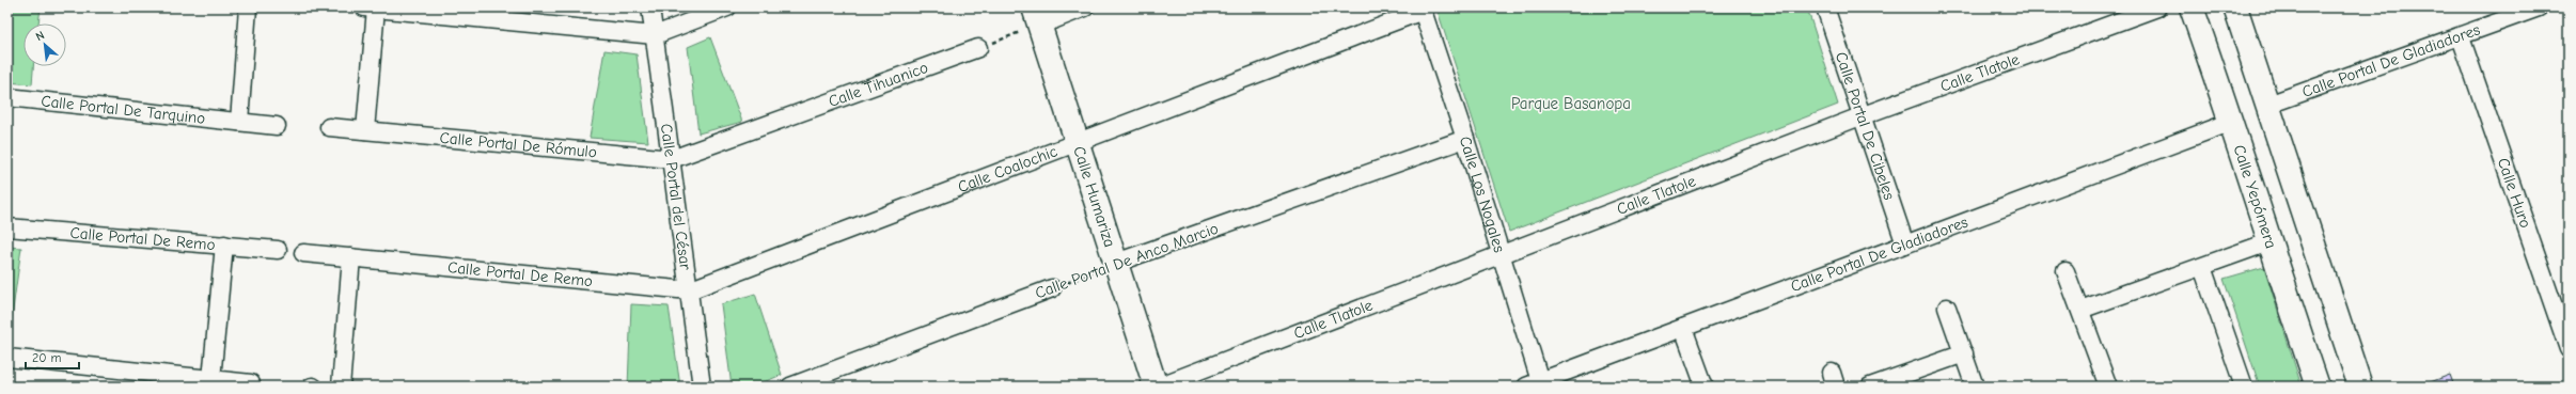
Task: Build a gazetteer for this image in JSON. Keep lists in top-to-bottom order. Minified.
{"streets":{"main road":["Calle Yepómera","Calle Humariza"],"street":["Calle Portal De Gladiadores","Calle Tlatole","Calle Tihuanico","Calle Portal De Tarquino","Calle Portal De Cibeles","Calle Portal De Rómulo","Calle Coalochic","Calle Huro","Calle Los Nogales","Calle Portal del César","Calle Portal De Remo","Calle Portal De Anco Marcio"]},"crossings":[["Calle Portal De Gladiadores","Calle Portal De Cibeles"],["Calle Portal De Gladiadores","Calle Huro"],["Calle Portal De Gladiadores","Calle Los Nogales"],["Calle Portal De Gladiadores","Calle Yepómera"],["Calle Tlatole","Calle Portal De Cibeles"],["Calle Tlatole","Calle Los Nogales"],["Calle Tlatole","Calle Humariza"],["Calle Tihuanico","Calle Portal De Rómulo"],["Calle Tihuanico","Calle Portal del César"],["Calle Portal De Rómulo","Calle Portal del César"],["Calle Coalochic","Calle Los Nogales"],["Calle Coalochic","Calle Portal del César"],["Calle Coalochic","Calle Humariza"],["Calle Coalochic","Calle Portal De Remo"],["Calle Los Nogales","Calle Portal De Anco Marcio"],["Calle Portal del César","Calle Portal De Remo"],["Calle Humariza","Calle Portal De Anco Marcio"]],"parks":["Parque Basanopa"],"scale_bar":"20 m","north":"top left"}
